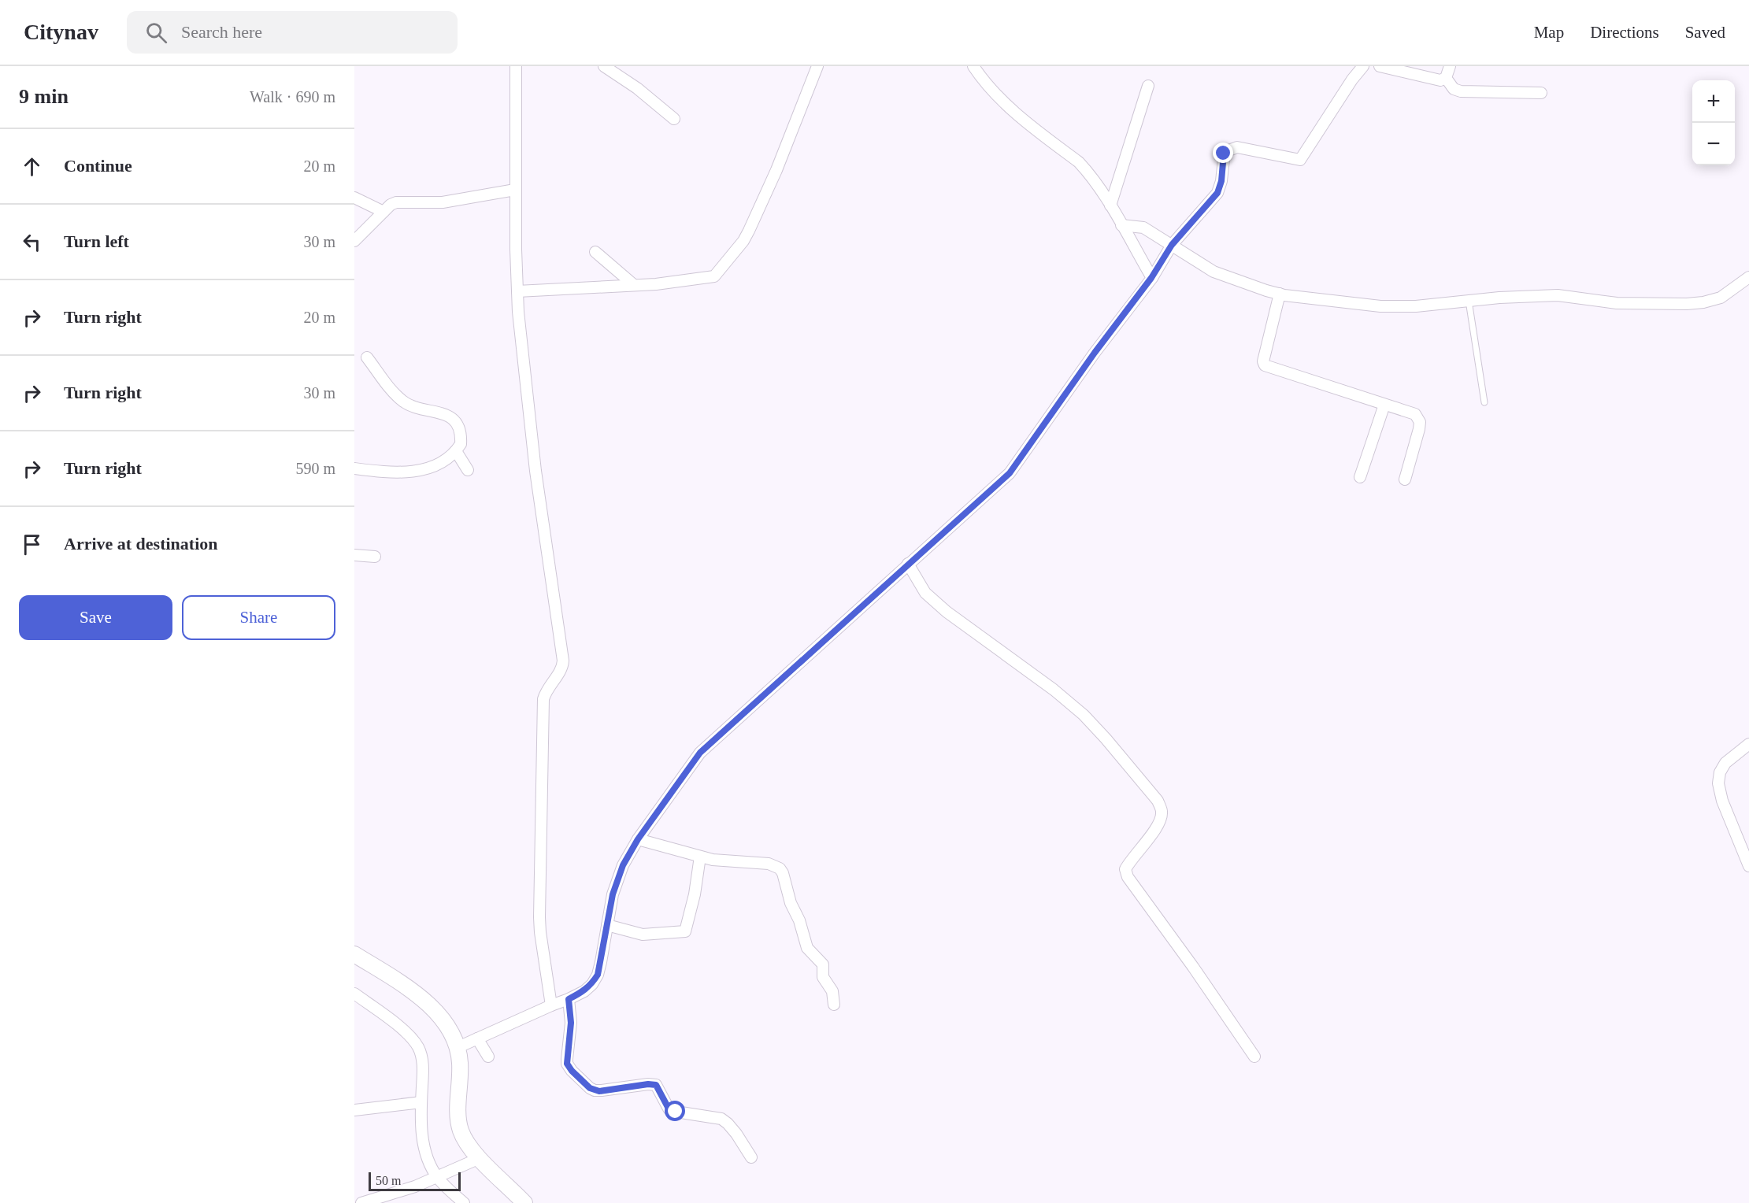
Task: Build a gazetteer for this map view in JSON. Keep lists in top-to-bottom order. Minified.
{"scale_bar":"50 m","page":{"header":"Citynav","search":"Search here","nav":["Map","Directions","Saved"],"heading":["9 min","Walk · 690 m"],"map_buttons":["+","−"],"list":[["Continue","20 m"],["Turn left","30 m"],["Turn right","20 m"],["Turn right","30 m"],["Turn right","590 m"],"Arrive at destination"],"buttons":["Save","Share"],"scale":"50 m"}}
